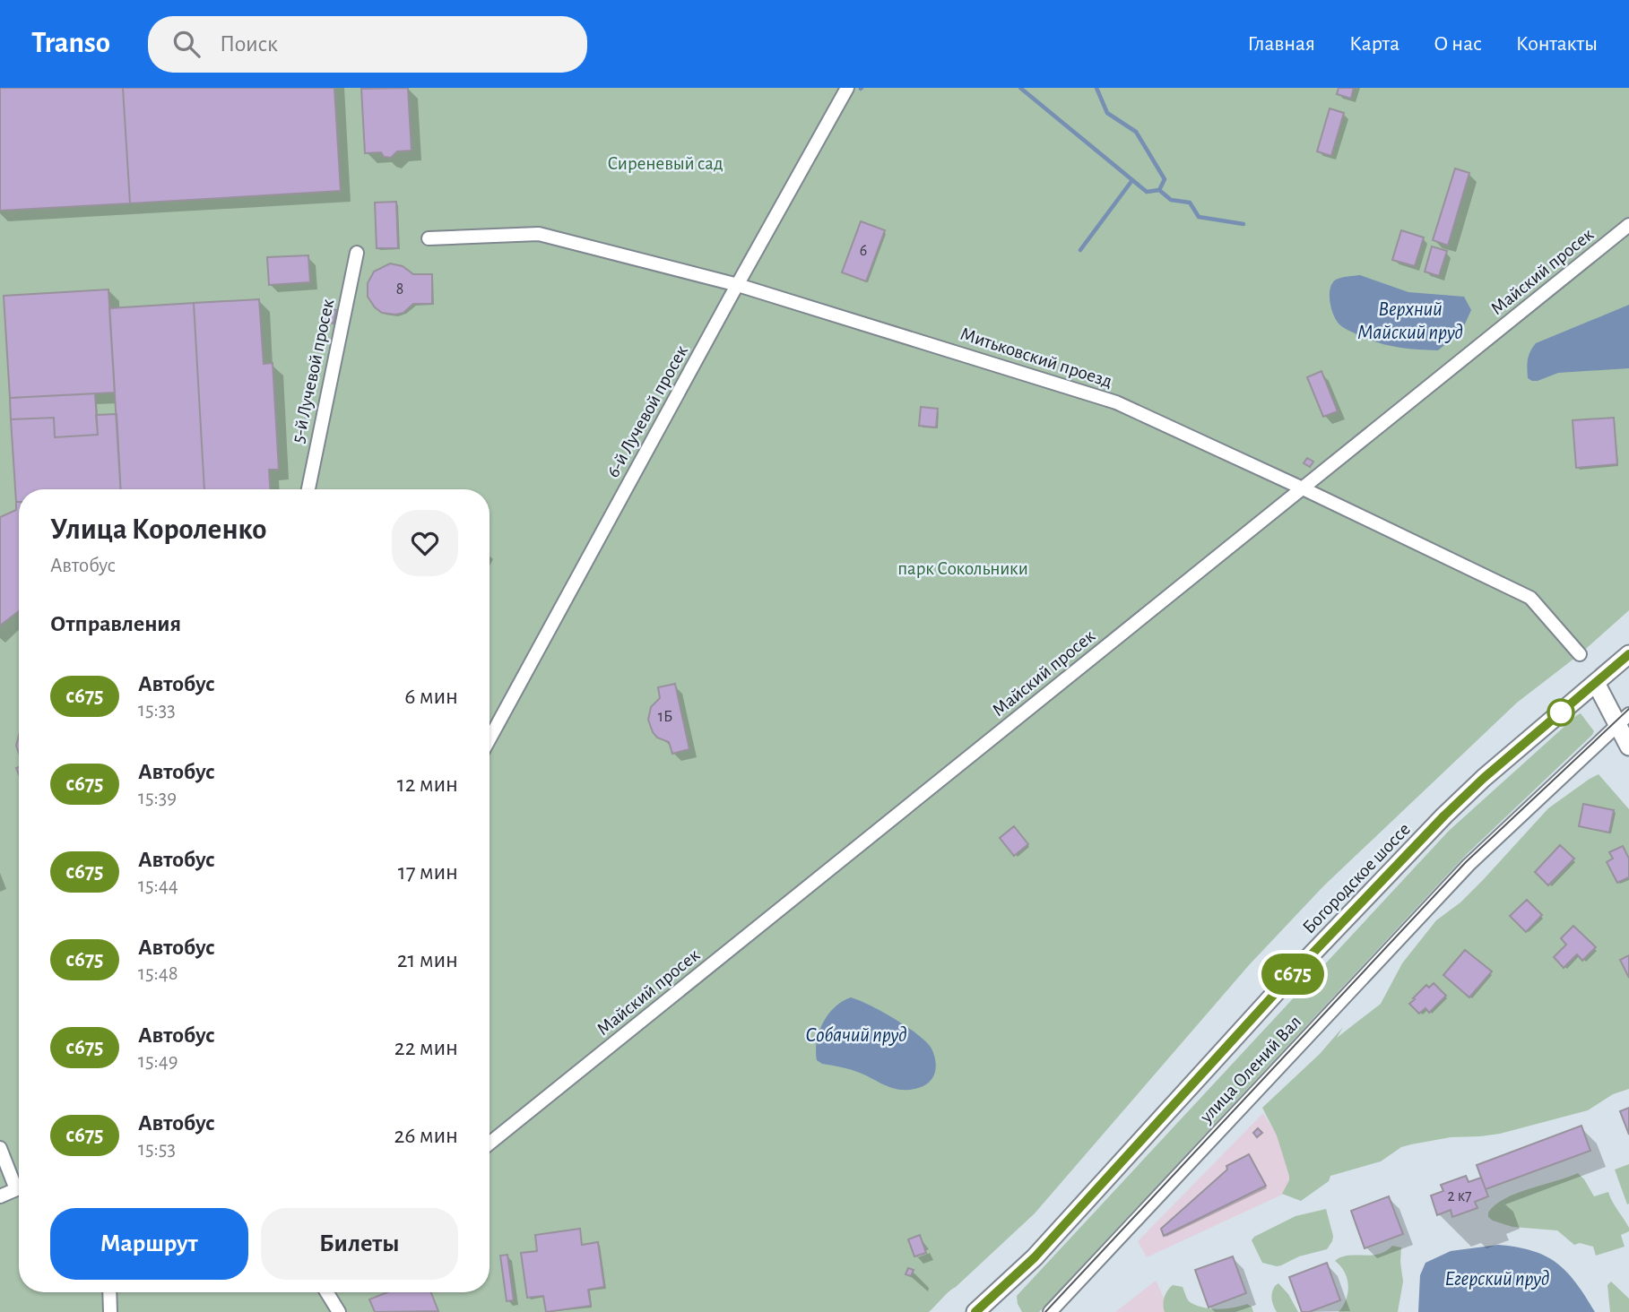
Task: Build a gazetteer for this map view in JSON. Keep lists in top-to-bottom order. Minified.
{"streets":{"main road":["Богородское шоссе"],"street":["Майский просек","Митьковский проезд","5-й Лучевой просек","6-й Лучевой просек","улица Олений Вал"]},"crossings":[["Майский просек","Митьковский проезд"],["Митьковский проезд","6-й Лучевой просек"]],"water":["Верхний Майский пруд","Собачий пруд","Егерский пруд"],"parks":["Сиреневый сад","парк Сокольники"],"lines":["bus line с675"],"house_numbers":["6","8","1Б","2 к7"],"page":{"header":"Transo","search":"Поиск","nav":["Главная","Карта","О нас","Контакты"],"on_map":"с675","heading":[["Улица Короленко","Автобус"],"Отправления"],"list":[{"mark":"с675","name":"Автобус","note":"15:33","value":"6 мин"},{"mark":"с675","name":"Автобус","note":"15:39","value":"12 мин"},{"mark":"с675","name":"Автобус","note":"15:44","value":"17 мин"},{"mark":"с675","name":"Автобус","note":"15:48","value":"21 мин"},{"mark":"с675","name":"Автобус","note":"15:49","value":"22 мин"},{"mark":"с675","name":"Автобус","note":"15:53","value":"26 мин"}],"buttons":["Маршрут","Билеты"]}}
